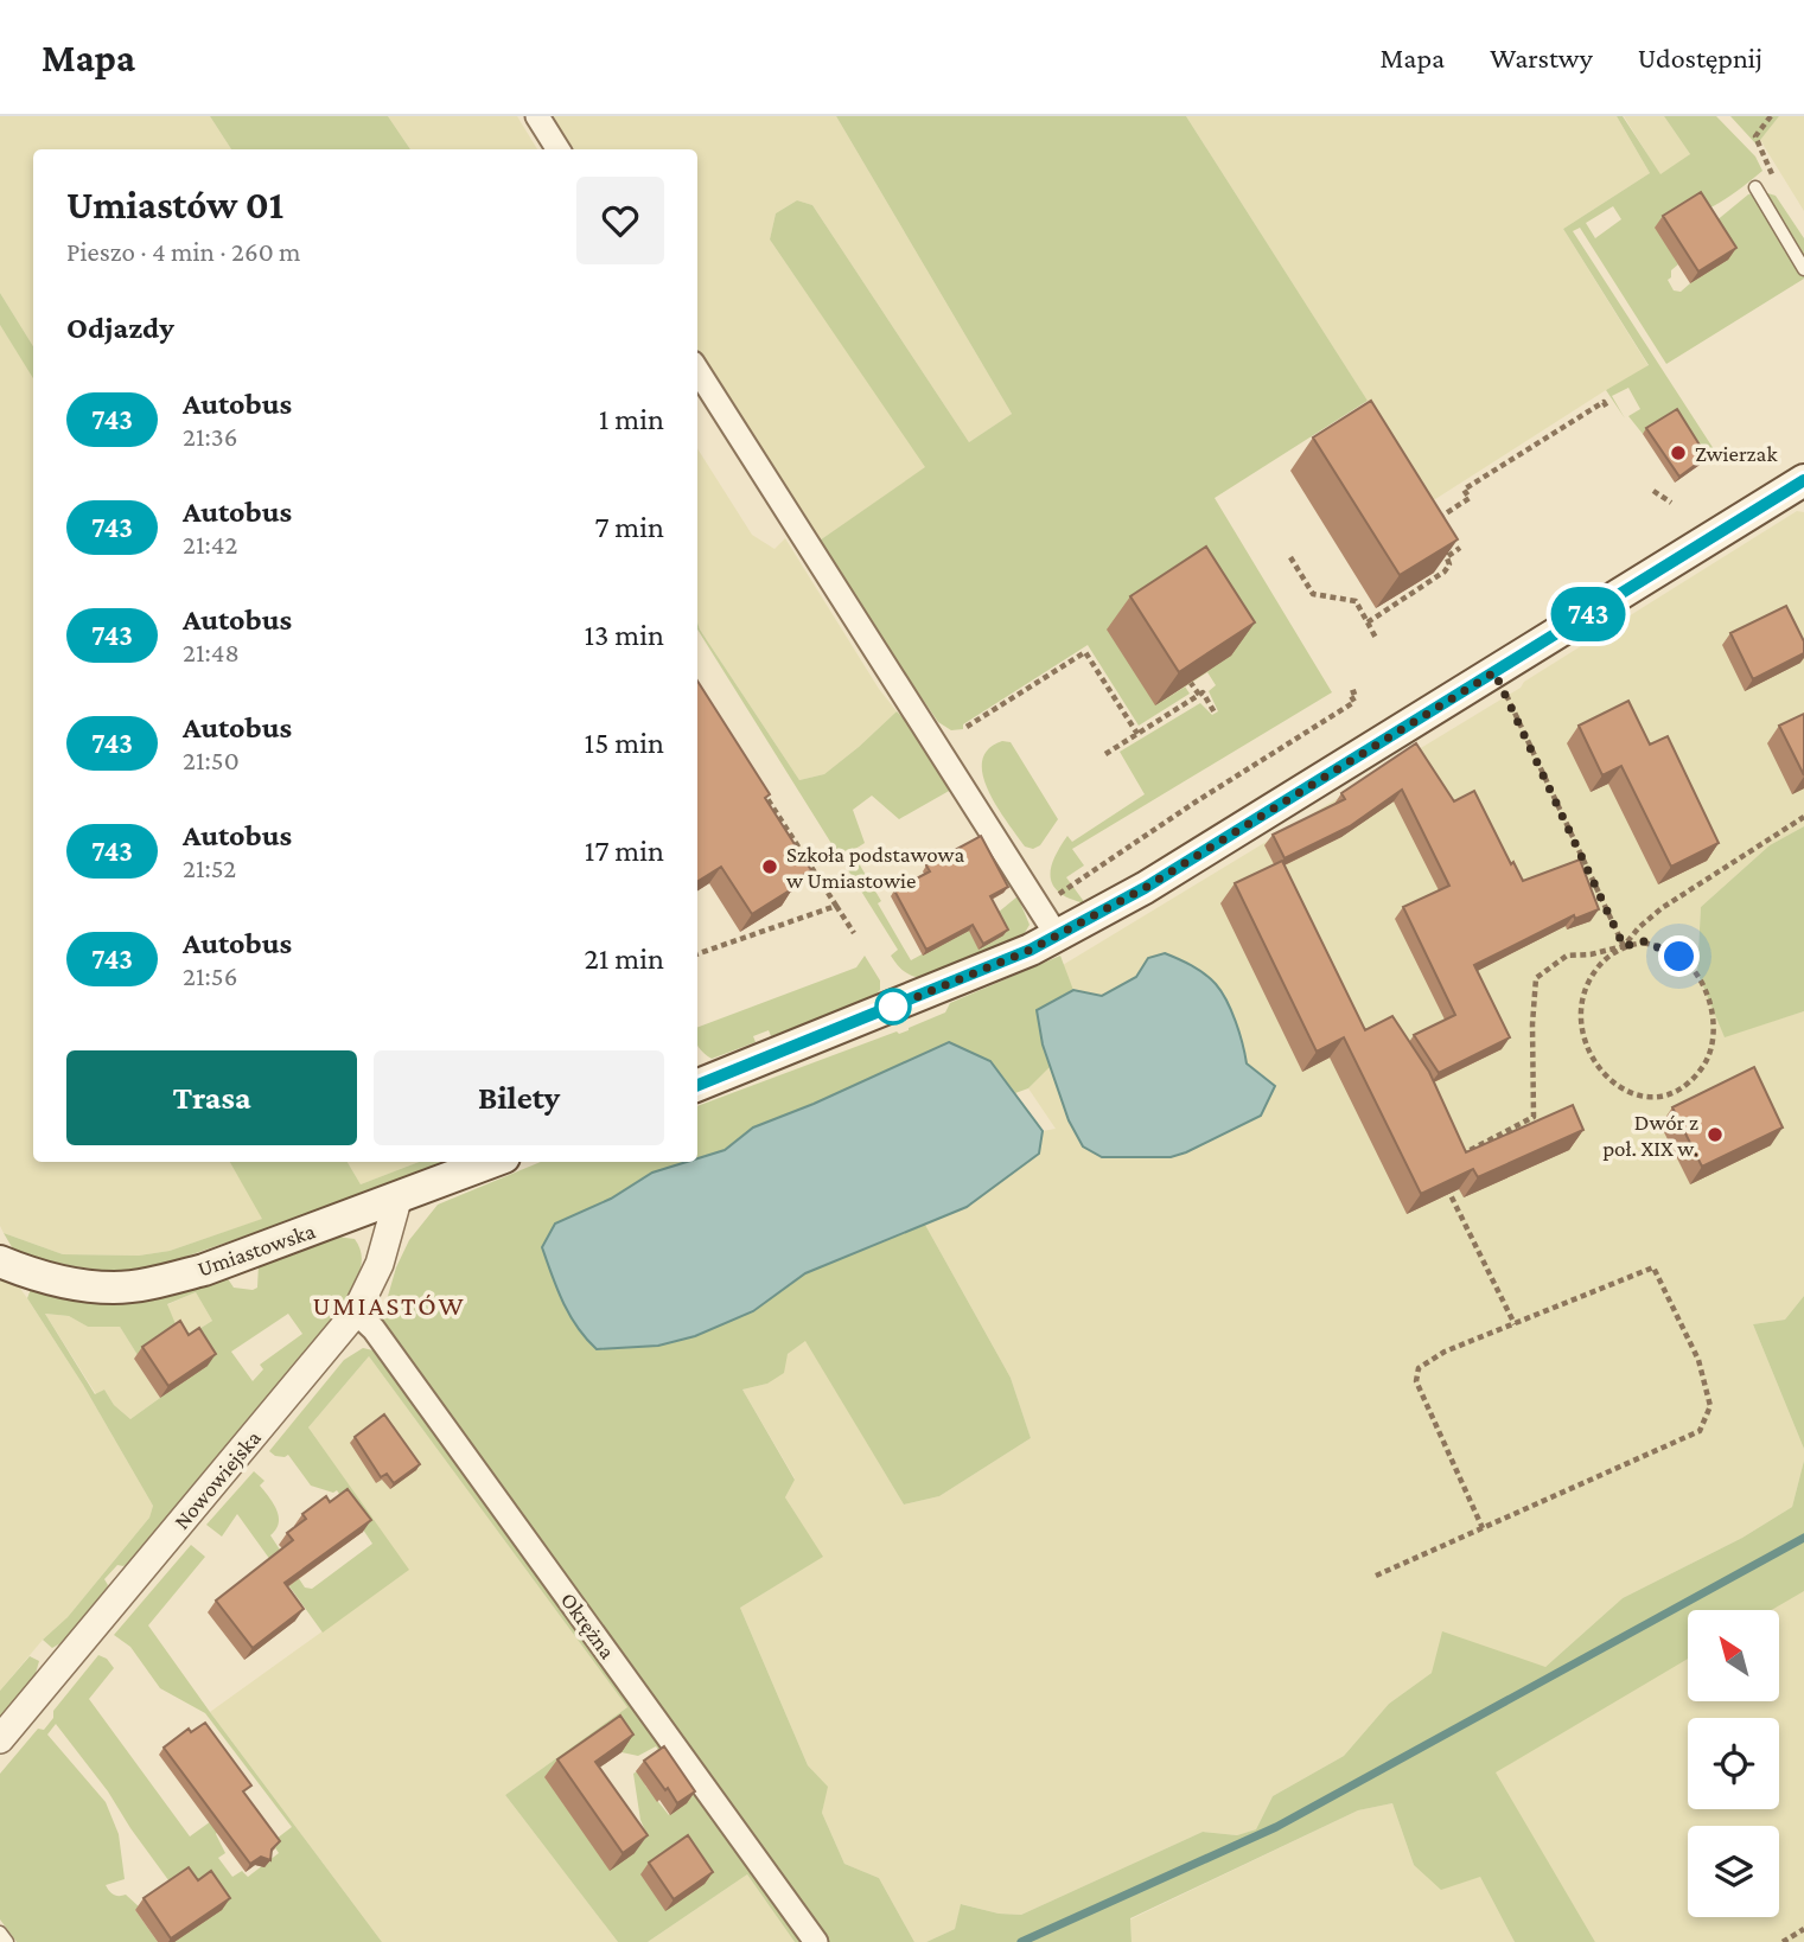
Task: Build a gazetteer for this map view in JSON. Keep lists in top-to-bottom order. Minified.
{"streets":{"main road":["Umiastowska"],"street":["Nowowiejska","Okrężna"]},"crossings":[["Umiastowska","Nowowiejska"],["Nowowiejska","Okrężna"]],"districts":["UMIASTÓW"],"places":["Zwierzak","Szkoła podstawowa w Umiastowie","Dwór z poł. XIX w."],"lines":["bus line 743"],"north":"top left","page":{"header":"Mapa","nav":["Mapa","Warstwy","Udostępnij"],"on_map":"743","heading":[["Umiastów 01","Pieszo · 4 min · 260 m"],"Odjazdy"],"list":[{"mark":"743","name":"Autobus","note":"21:36","value":"1 min"},{"mark":"743","name":"Autobus","note":"21:42","value":"7 min"},{"mark":"743","name":"Autobus","note":"21:48","value":"13 min"},{"mark":"743","name":"Autobus","note":"21:50","value":"15 min"},{"mark":"743","name":"Autobus","note":"21:52","value":"17 min"},{"mark":"743","name":"Autobus","note":"21:56","value":"21 min"}],"buttons":["Trasa","Bilety"]}}
